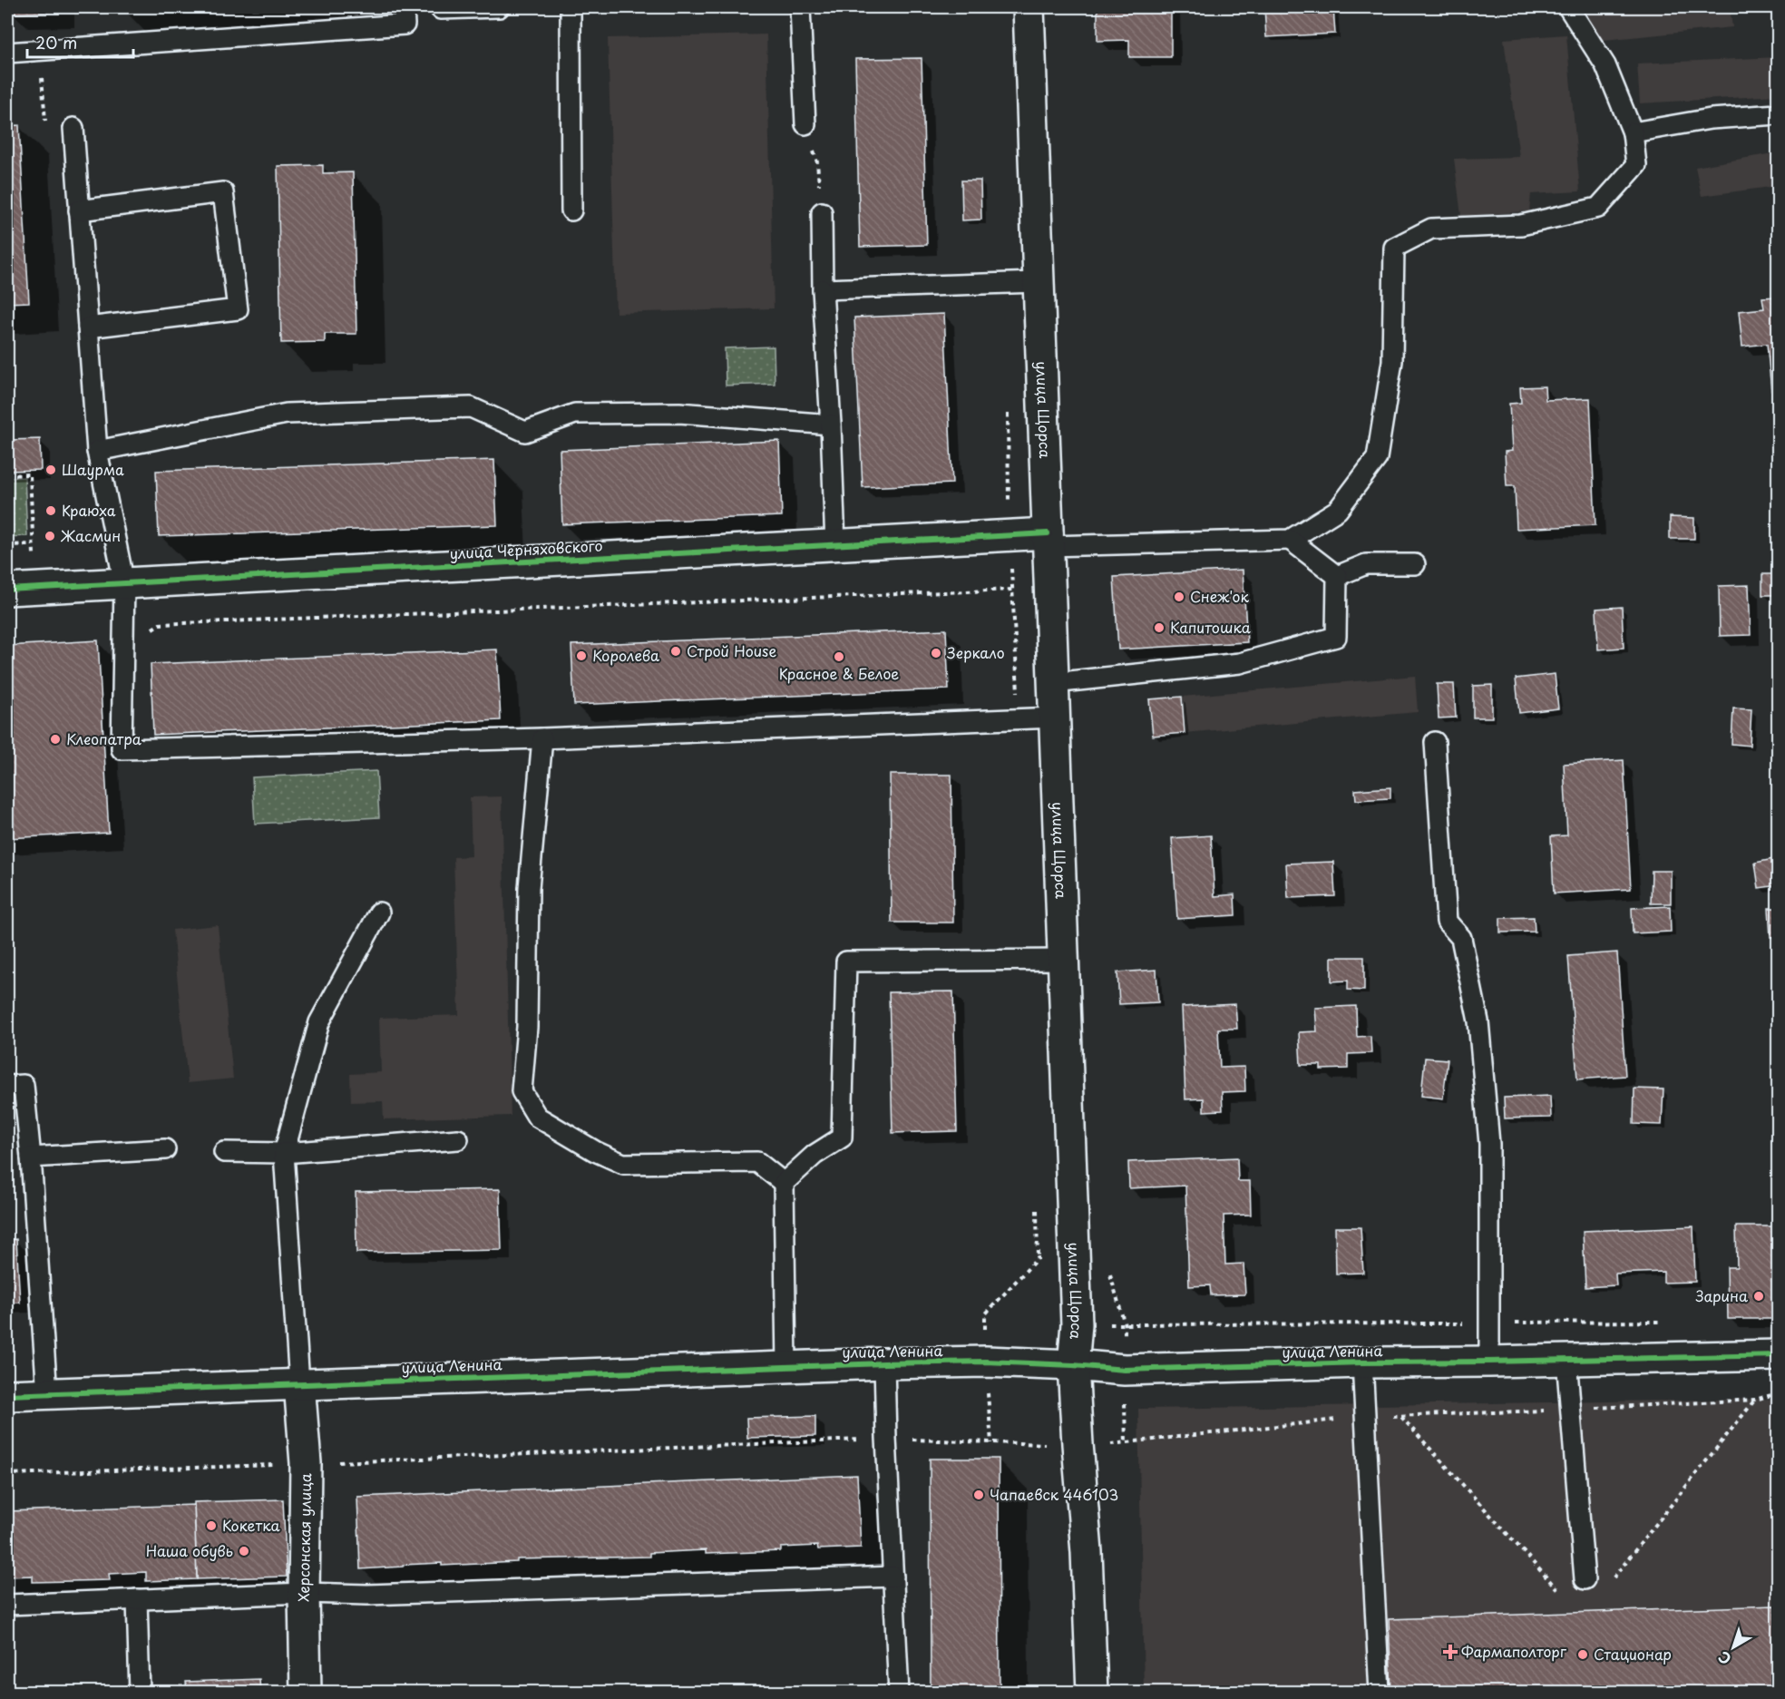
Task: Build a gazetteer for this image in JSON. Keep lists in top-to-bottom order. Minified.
{"streets":{"street":["улица Щорса","улица Черняховского","улица Ленина","Херсонская улица"]},"crossings":[["улица Щорса","улица Черняховского"],["улица Щорса","улица Ленина"],["улица Ленина","Херсонская улица"]],"places":{"other":["Шаурма","Краюха","Жасмин","Снеж'ок","Капитошка","Строй House","Зеркало","Королева","Красное & Белое","Клеопатра","Зарина","Чапаевск 446103","Кокетка","Наша обувь","Стационар"],"health":["Фармаполторг"]},"scale_bar":"20 m","north":"bottom left"}
